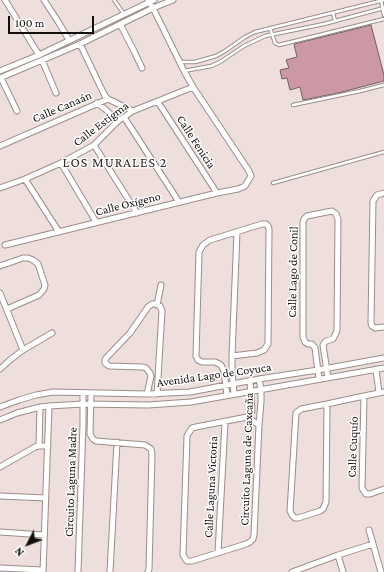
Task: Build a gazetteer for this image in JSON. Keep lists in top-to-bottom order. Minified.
{"streets":{"street":["Calle Canaán","Calle Estigma","Calle Fenicia","Calle Oxígeno","Calle Lago de Conil","Avenida Lago de Coyuca","Calle Cuquío","Circuito Laguna de Caxcaña","Circuito Laguna Madre","Calle Laguna Victoria"]},"crossings":[["Calle Canaán","Calle Estigma"],["Calle Estigma","Calle Fenicia"],["Calle Estigma","Calle Oxígeno"],["Calle Fenicia","Calle Oxígeno"],["Calle Lago de Conil","Avenida Lago de Coyuca"],["Avenida Lago de Coyuca","Circuito Laguna de Caxcaña"],["Avenida Lago de Coyuca","Circuito Laguna Madre"],["Circuito Laguna de Caxcaña","Calle Laguna Victoria"]],"districts":["LOS MURALES 2"],"scale_bar":"100 m","north":"bottom left"}
